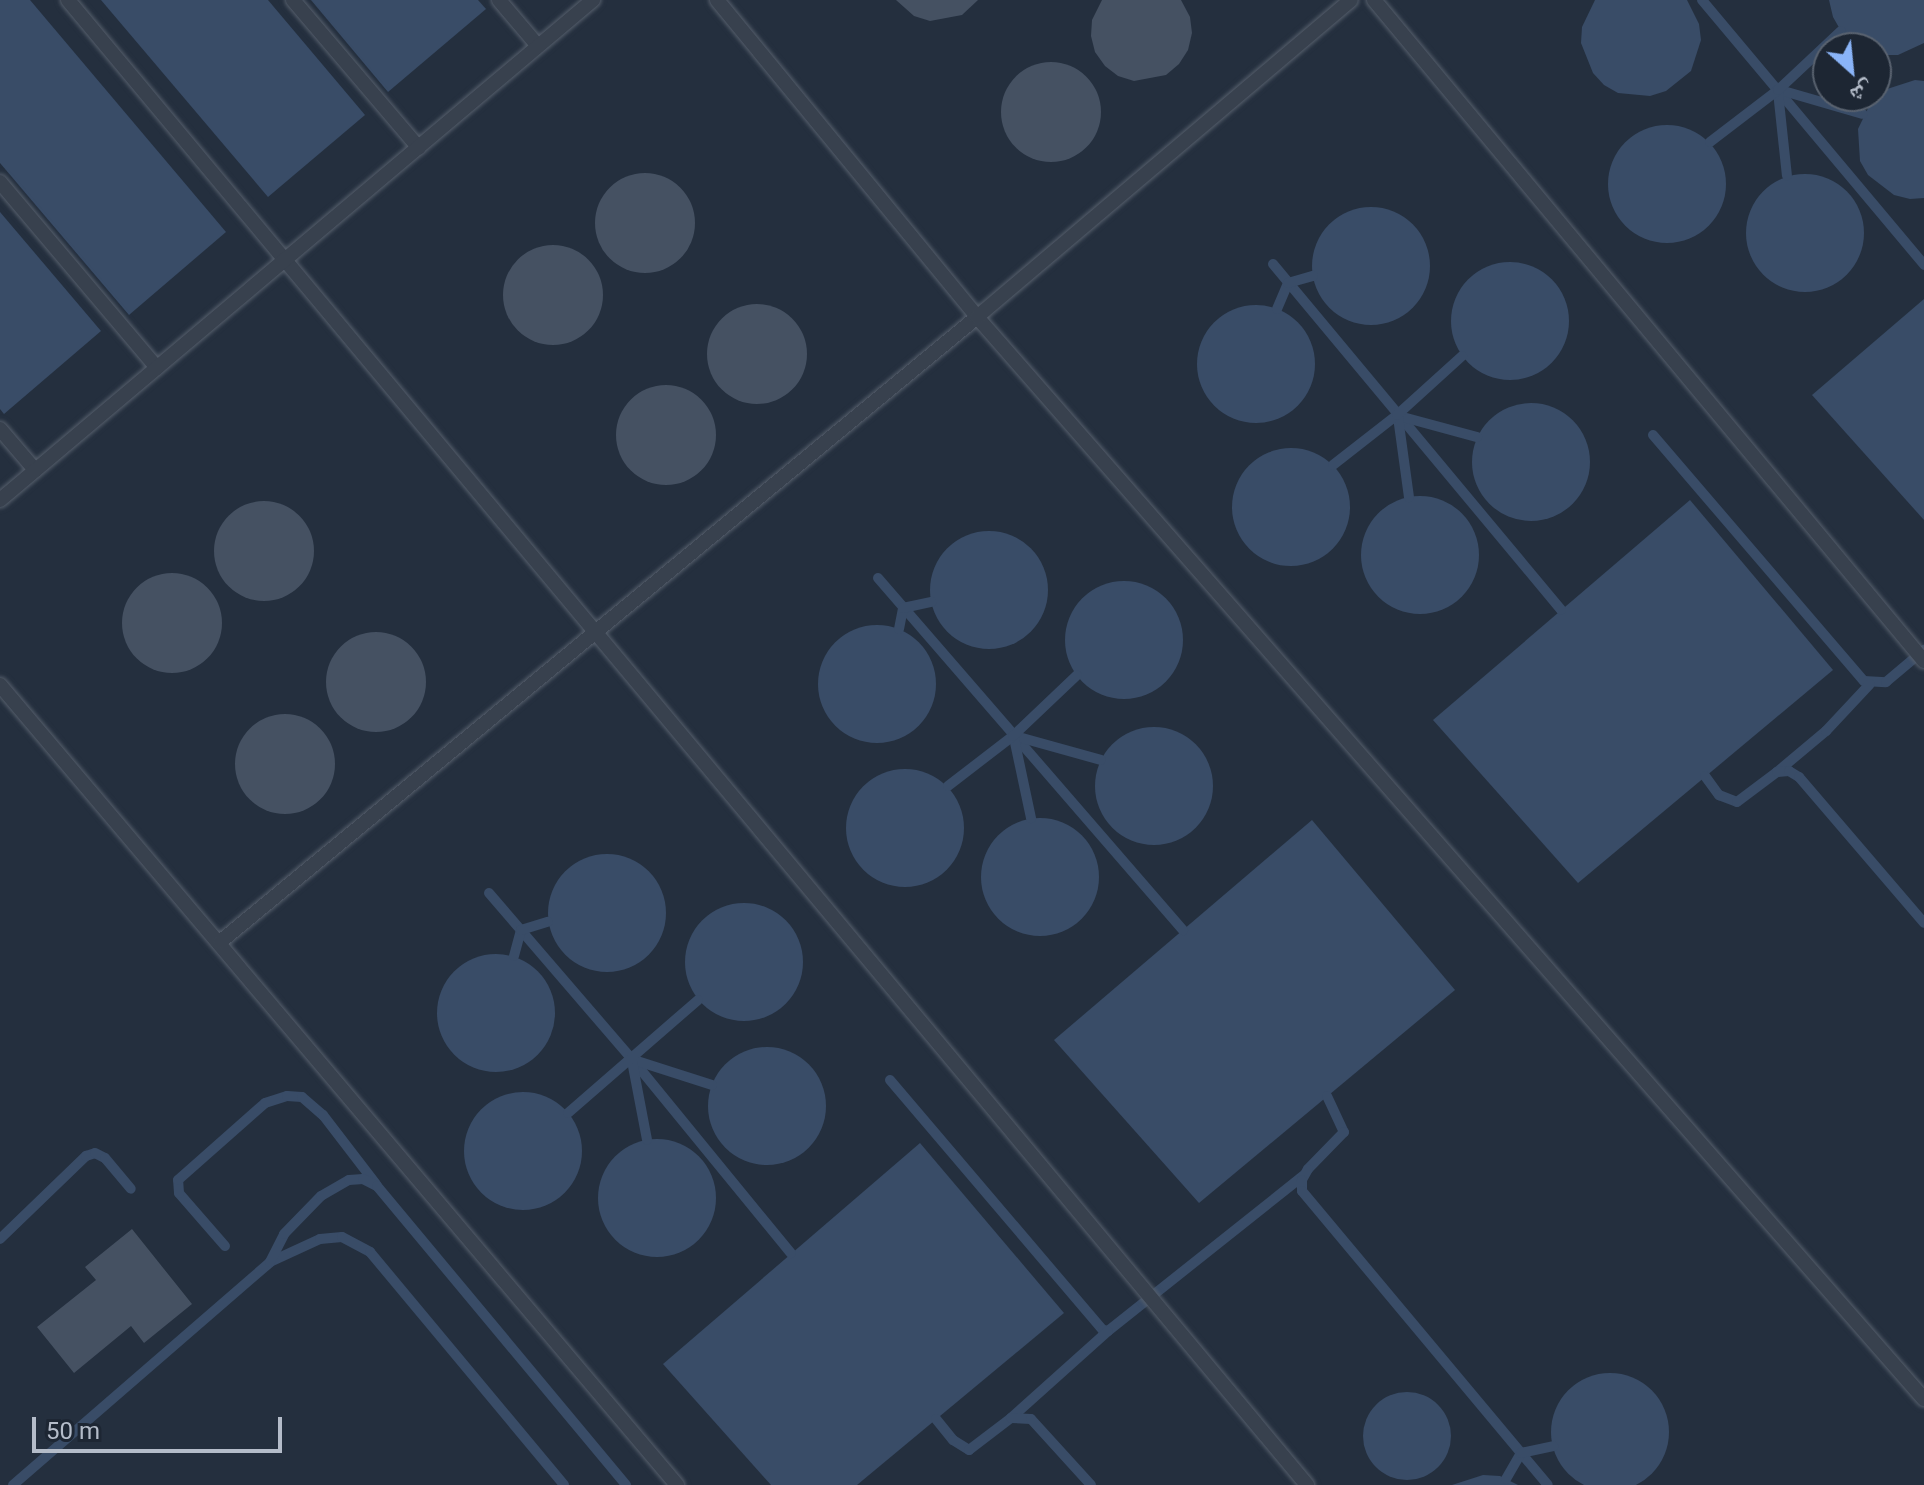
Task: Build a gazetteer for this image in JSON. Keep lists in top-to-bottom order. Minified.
{"scale_bar":"50 m","north":"bottom right"}
